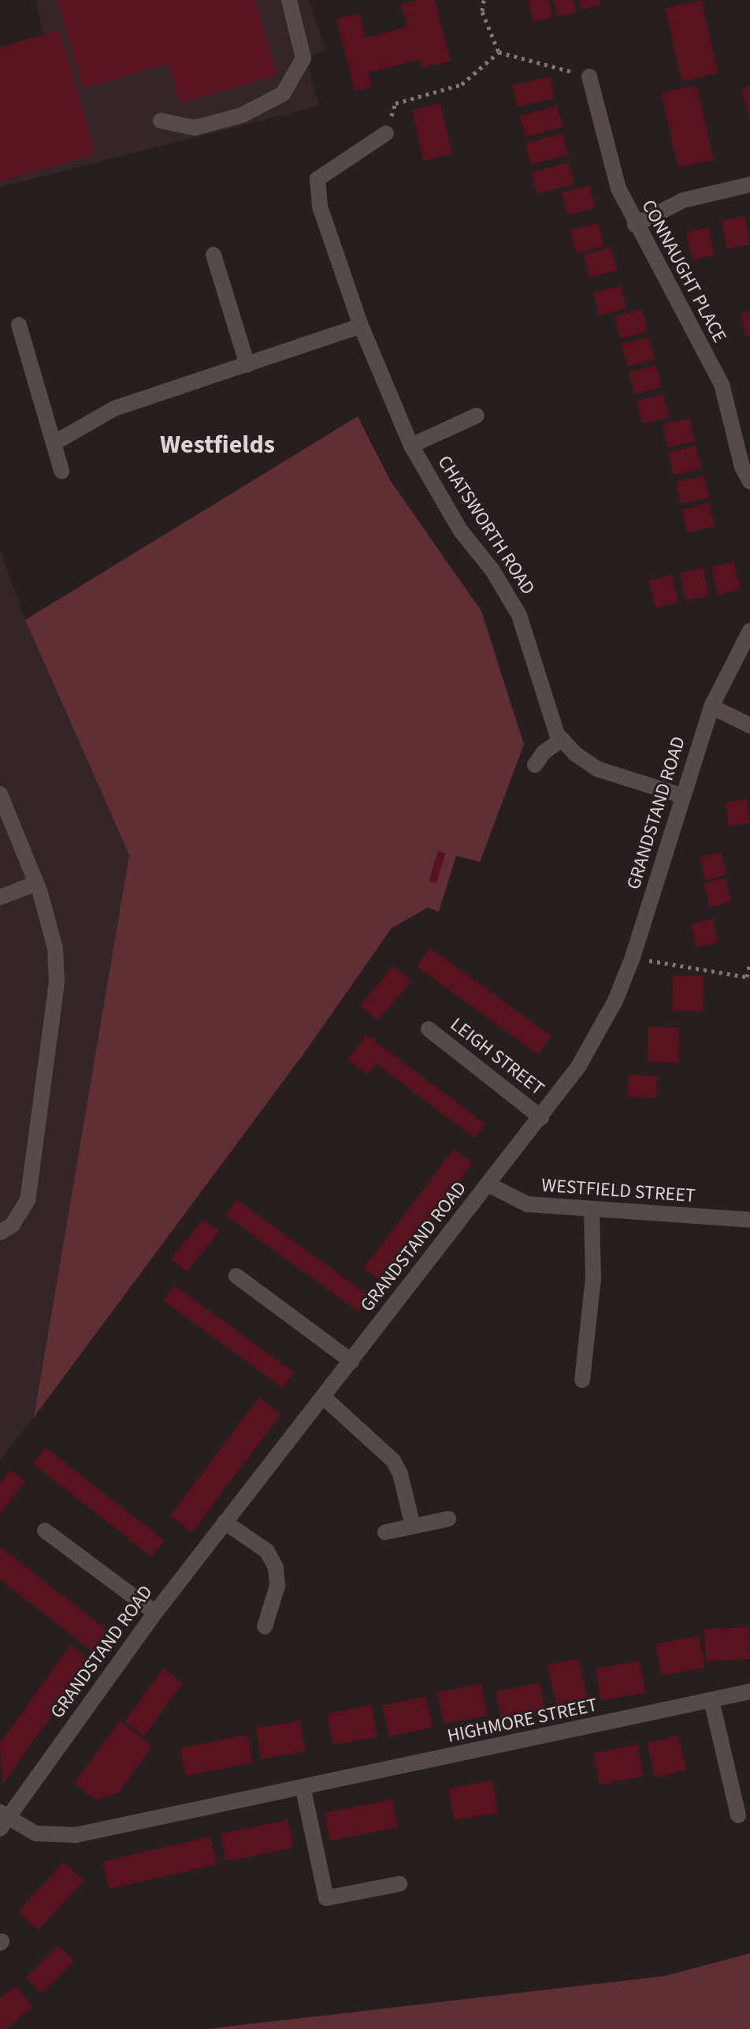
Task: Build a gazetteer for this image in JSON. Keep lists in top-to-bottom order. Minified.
{"streets":{"street":["CONNAUGHT PLACE","CHATSWORTH ROAD","GRANDSTAND ROAD","LEIGH STREET","WESTFIELD STREET","HIGHMORE STREET"]},"crossings":[["CHATSWORTH ROAD","GRANDSTAND ROAD"],["GRANDSTAND ROAD","LEIGH STREET"],["GRANDSTAND ROAD","WESTFIELD STREET"],["GRANDSTAND ROAD","HIGHMORE STREET"]],"districts":["Westfields"]}
